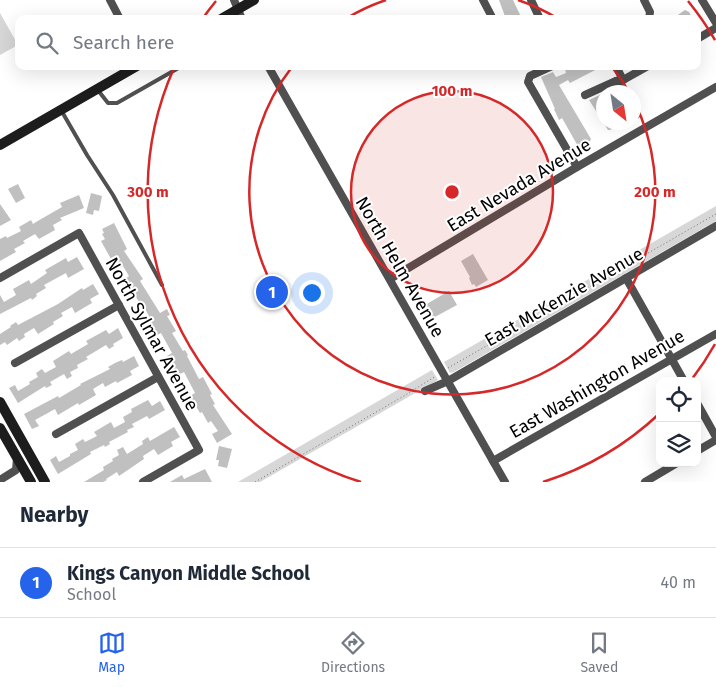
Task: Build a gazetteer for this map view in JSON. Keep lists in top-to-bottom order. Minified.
{"streets":{"street":["East Nevada Avenue","North Helm Avenue","East McKenzie Avenue","North Sylmar Avenue","East Washington Avenue"]},"crossings":[["East Nevada Avenue","North Helm Avenue"],["North Helm Avenue","East McKenzie Avenue"],["North Helm Avenue","East Washington Avenue"]],"north":"bottom right","page":{"search":"Search here","pins":"1","heading":"Nearby","list":[{"mark":"1","name":"Kings Canyon Middle School","note":"School","value":"40 m"}],"nav":["Map","Directions","Saved"]},"rings":["100 m","200 m","300 m"]}
